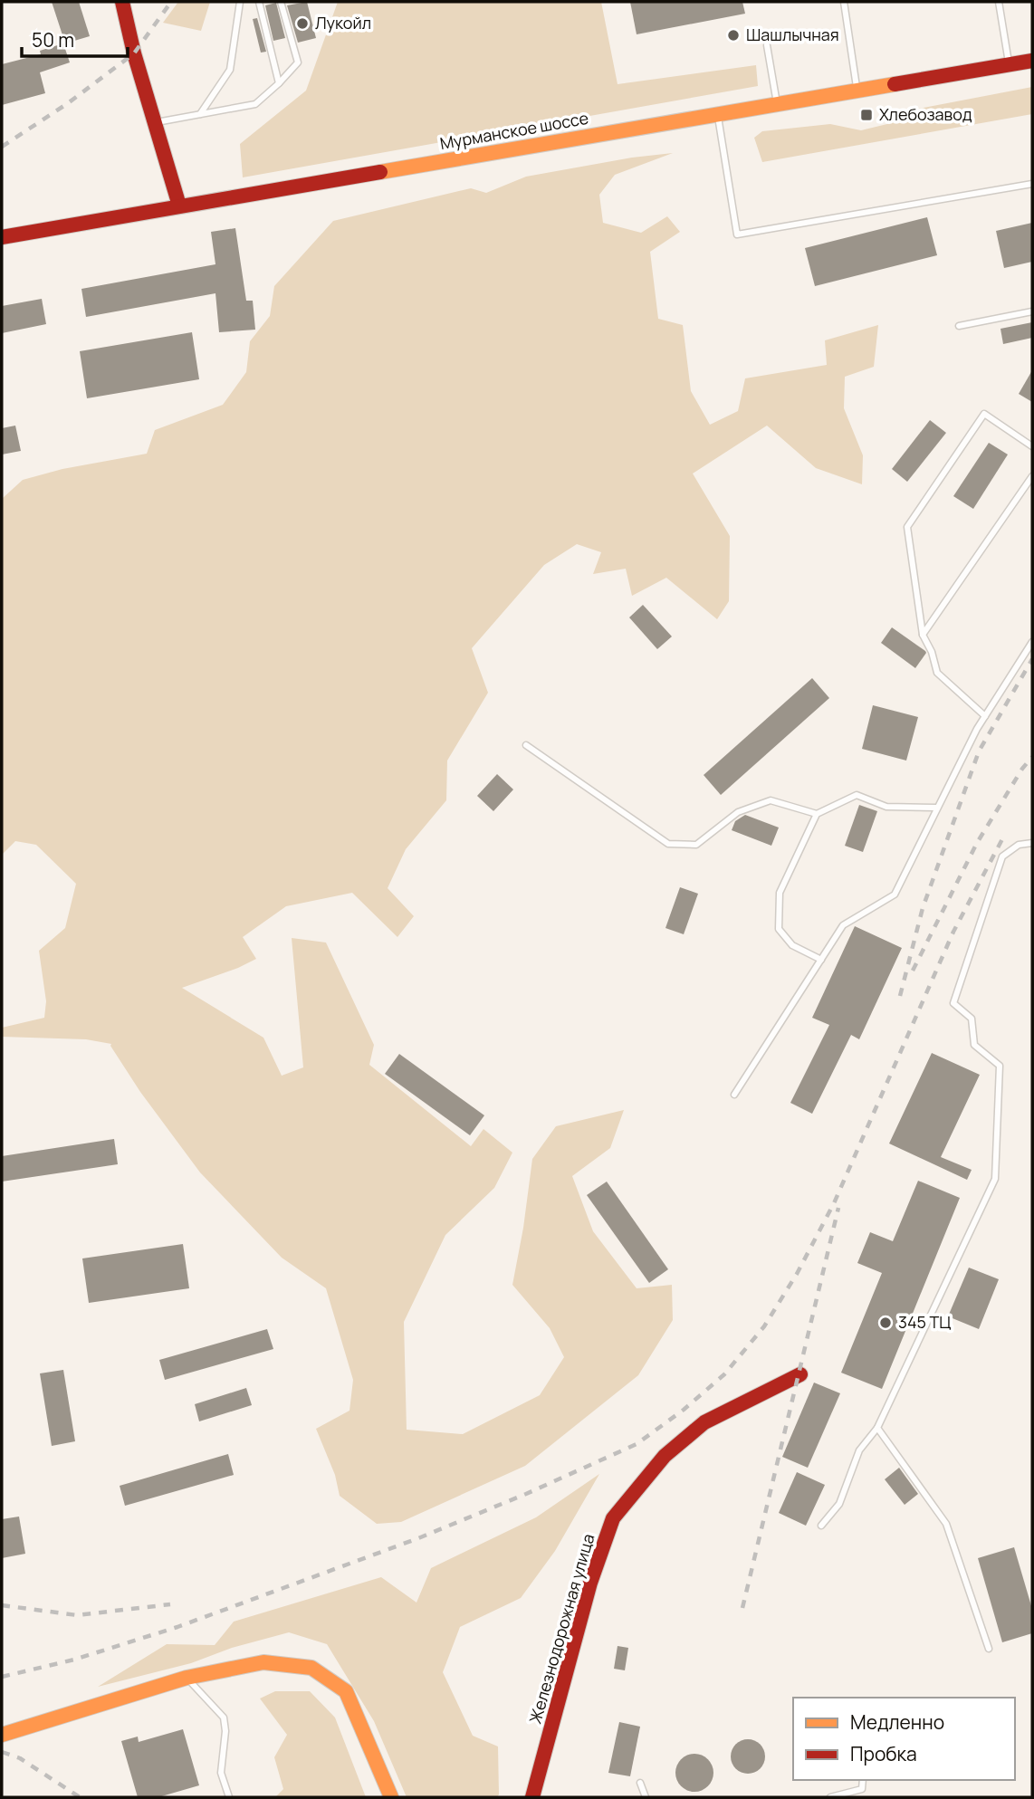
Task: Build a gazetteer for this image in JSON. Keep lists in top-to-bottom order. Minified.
{"streets":{"street":["Мурманское шоссе","Железнодорожная улица"]},"places":{"other":["Лукойл","Шашлычная","345 ТЦ"],"transit":["Хлебозавод"]},"legend":["Медленно","Пробка"],"scale_bar":"50 m"}
